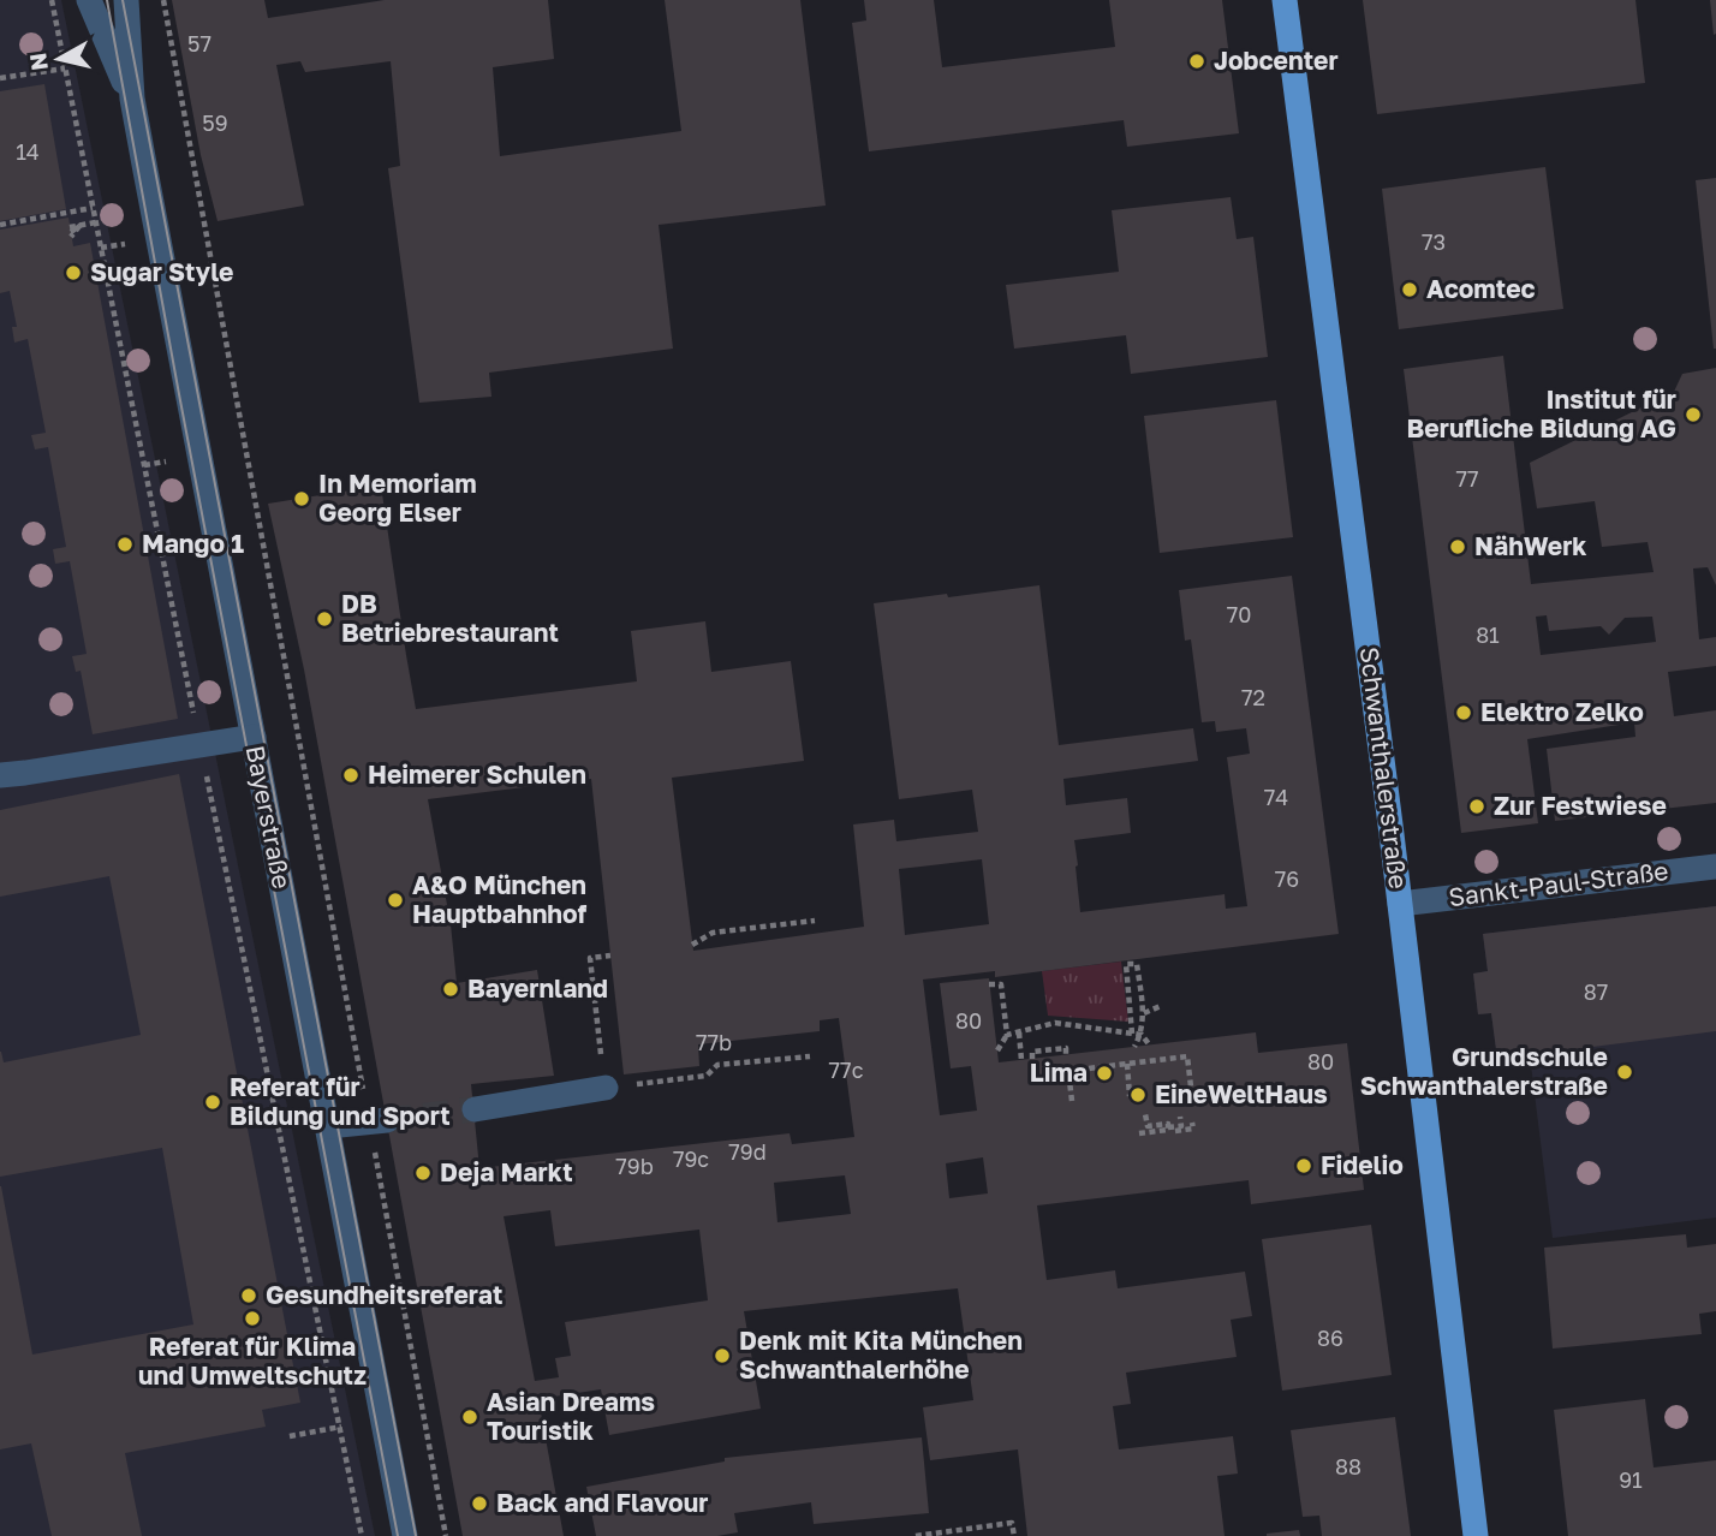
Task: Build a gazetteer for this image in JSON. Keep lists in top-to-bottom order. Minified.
{"streets":{"main road":["Schwanthalerstraße"],"street":["Bayerstraße","Sankt-Paul-Straße"]},"crossings":[["Schwanthalerstraße","Sankt-Paul-Straße"]],"places":["Jobcenter","Sugar Style","Acomtec","Institut für Berufliche Bildung AG","In Memoriam Georg Elser","Mango 1","NähWerk","DB Betriebrestaurant","Elektro Zelko","Heimerer Schulen","Zur Festwiese","A&O München Hauptbahnhof","Bayernland","Grundschule Schwanthalerstraße","Lima","EineWeltHaus","Referat für Bildung und Sport","Fidelio","Deja Markt","Gesundheitsreferat","Referat für Klima und Umweltschutz","Denk mit Kita München Schwanthalerhöhe","Asian Dreams Touristik","Back and Flavour"],"house_numbers":["57","59","14","73","77","70","81","72","74","76","87","80","77b","80","77c","79d","79c","79b","86","88","91"],"north":"left"}
